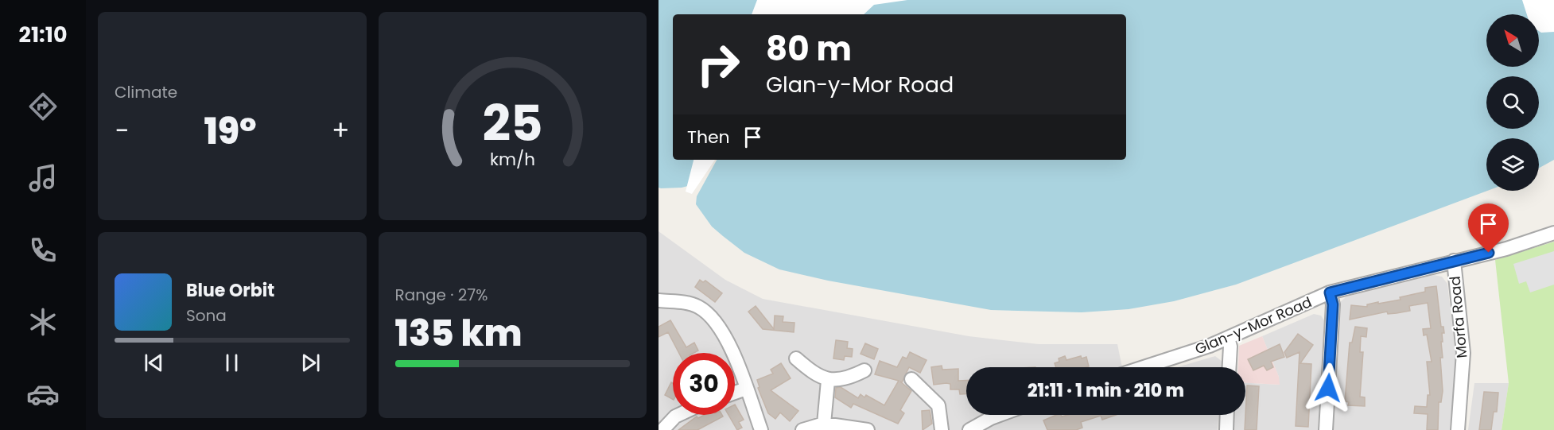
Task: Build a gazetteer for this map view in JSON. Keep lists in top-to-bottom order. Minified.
{"streets":{"street":["Morfa Road","Glan-y-Mor Road"]},"crossings":[["Morfa Road","Glan-y-Mor Road"]],"north":"top left","page":{"tabs":"21:10","tile":["Climate",["Range · 27%","135 km"]],"turn":["80 m","Glan-y-Mor Road"],"heat":["−","19°","+"],"then":"Then","song":["Blue Orbit","Sona"],"limit":"30","trip":"21:11 · 1 min · 210 m","gauge":["25","km/h"]}}
